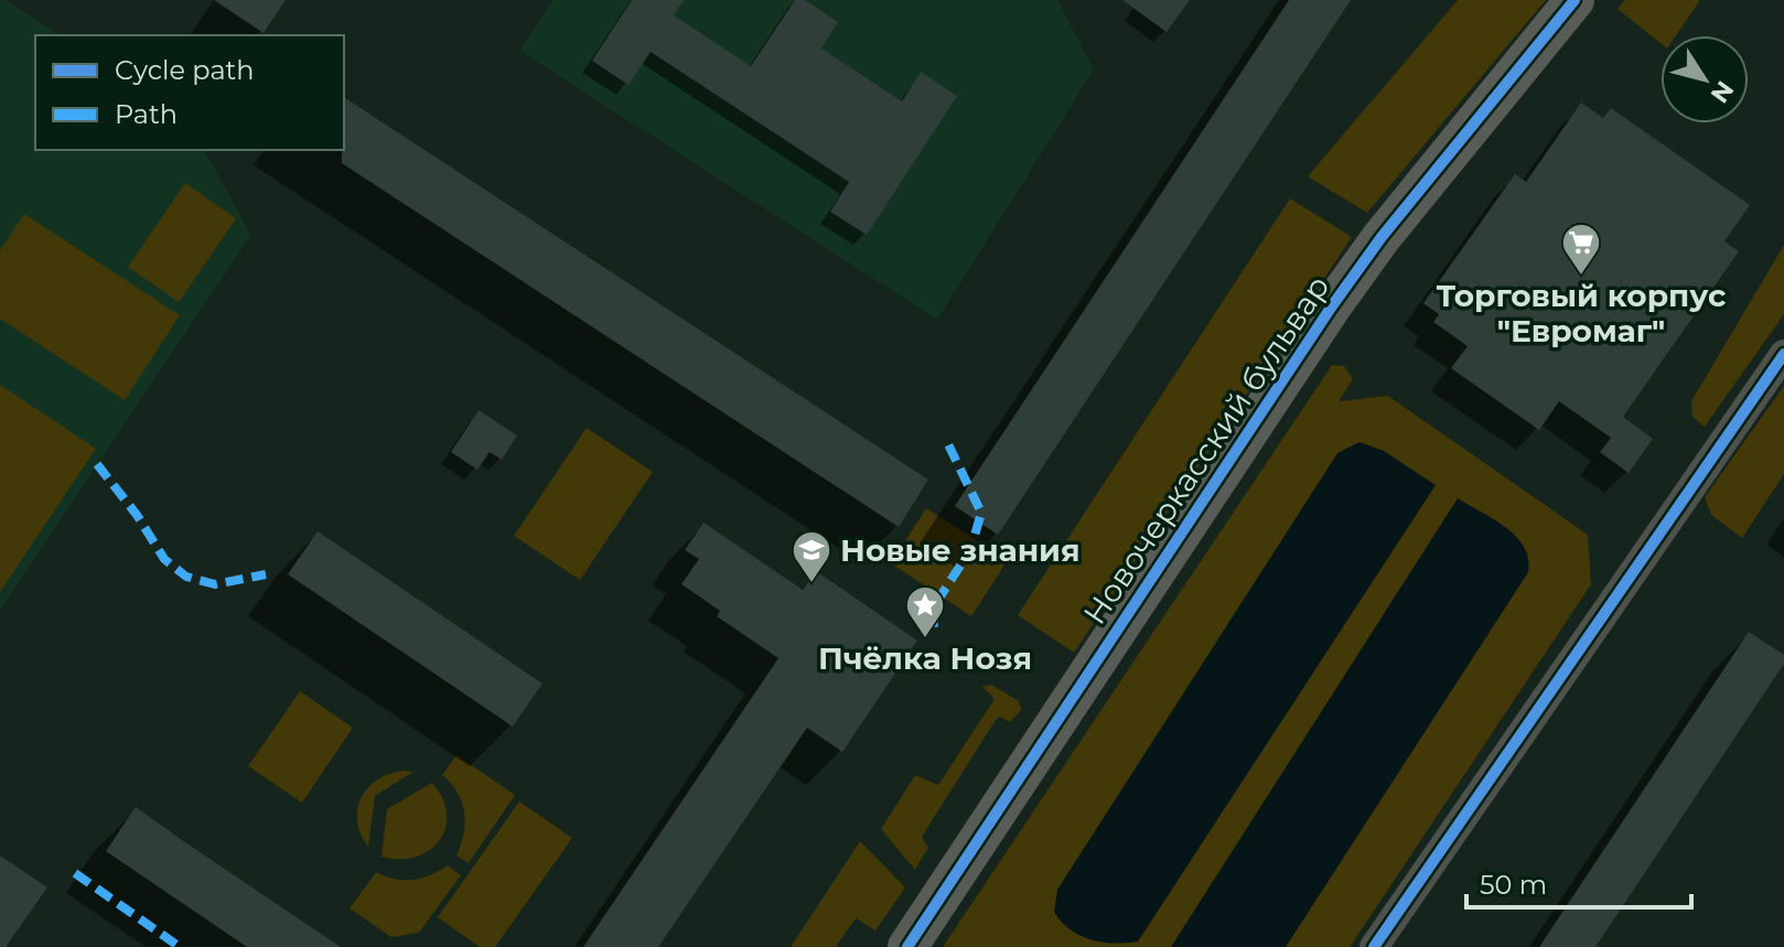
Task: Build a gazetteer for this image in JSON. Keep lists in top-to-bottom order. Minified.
{"streets":{"street":["Новочеркасский бульвар"]},"places":{"supermarket":["Торговый корпус \"Евромаг\""],"school or university":["Новые знания"],"place":["Пчёлка Нозя"]},"legend":["Cycle path","Path"],"scale_bar":"50 m","north":"bottom right"}
